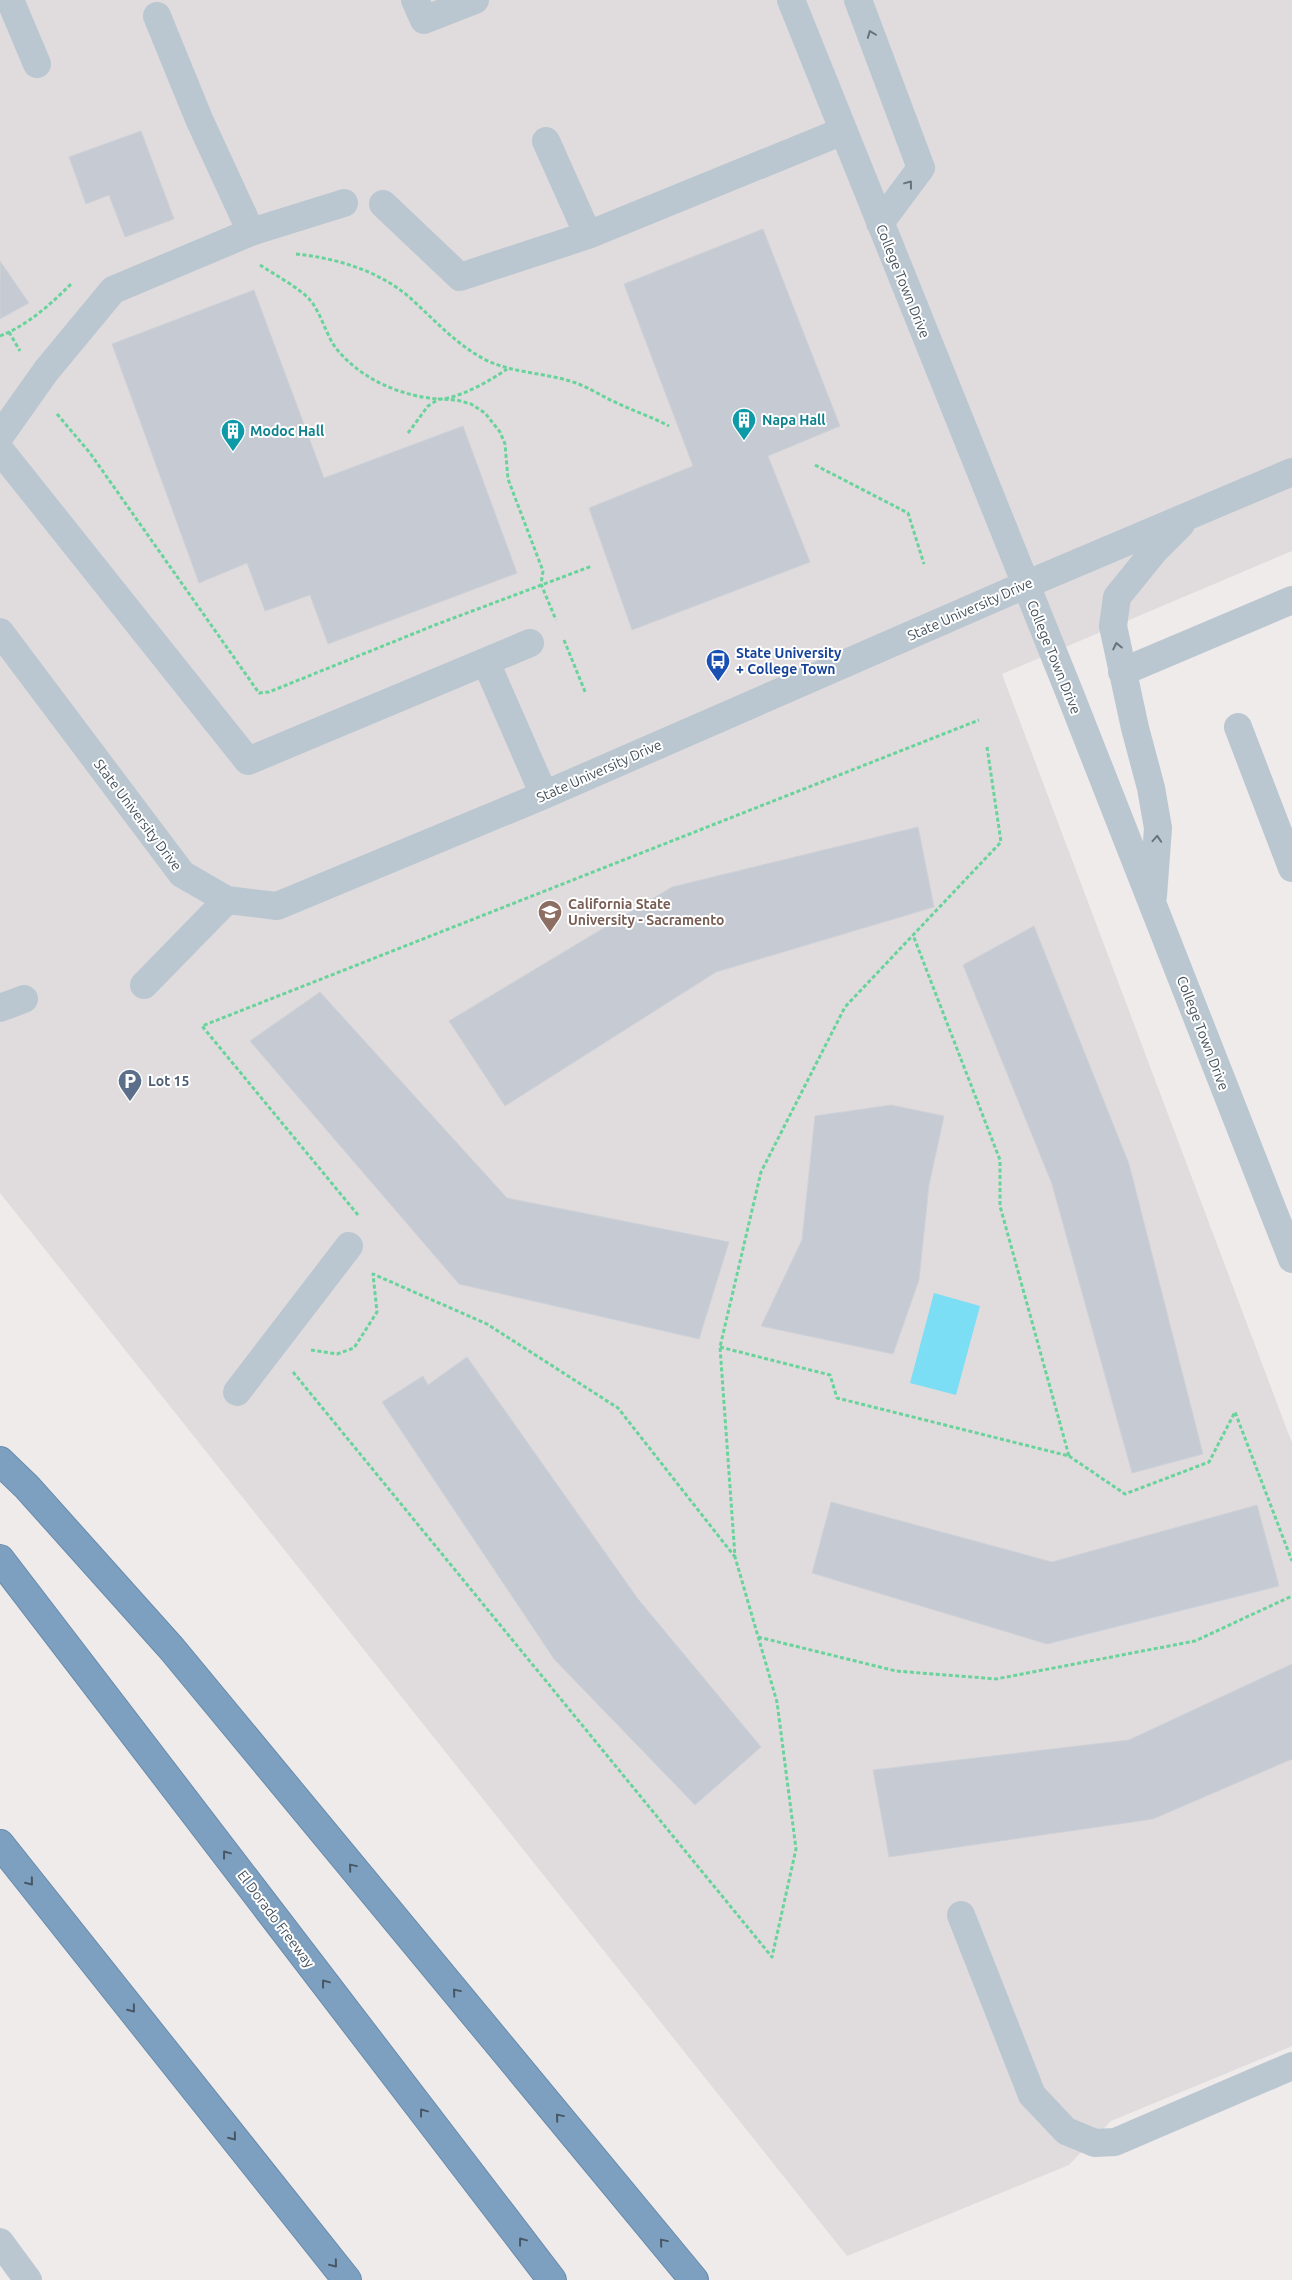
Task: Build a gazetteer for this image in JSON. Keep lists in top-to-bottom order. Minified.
{"streets":{"highway":["El Dorado Freeway"],"street":["College Town Drive","State University Drive"]},"crossings":[["College Town Drive","State University Drive"]],"places":{"building":["Napa Hall","Modoc Hall"],"bus stop":["State University + College Town"],"school or university":["California State University - Sacramento"],"parking":["Lot 15"]}}
